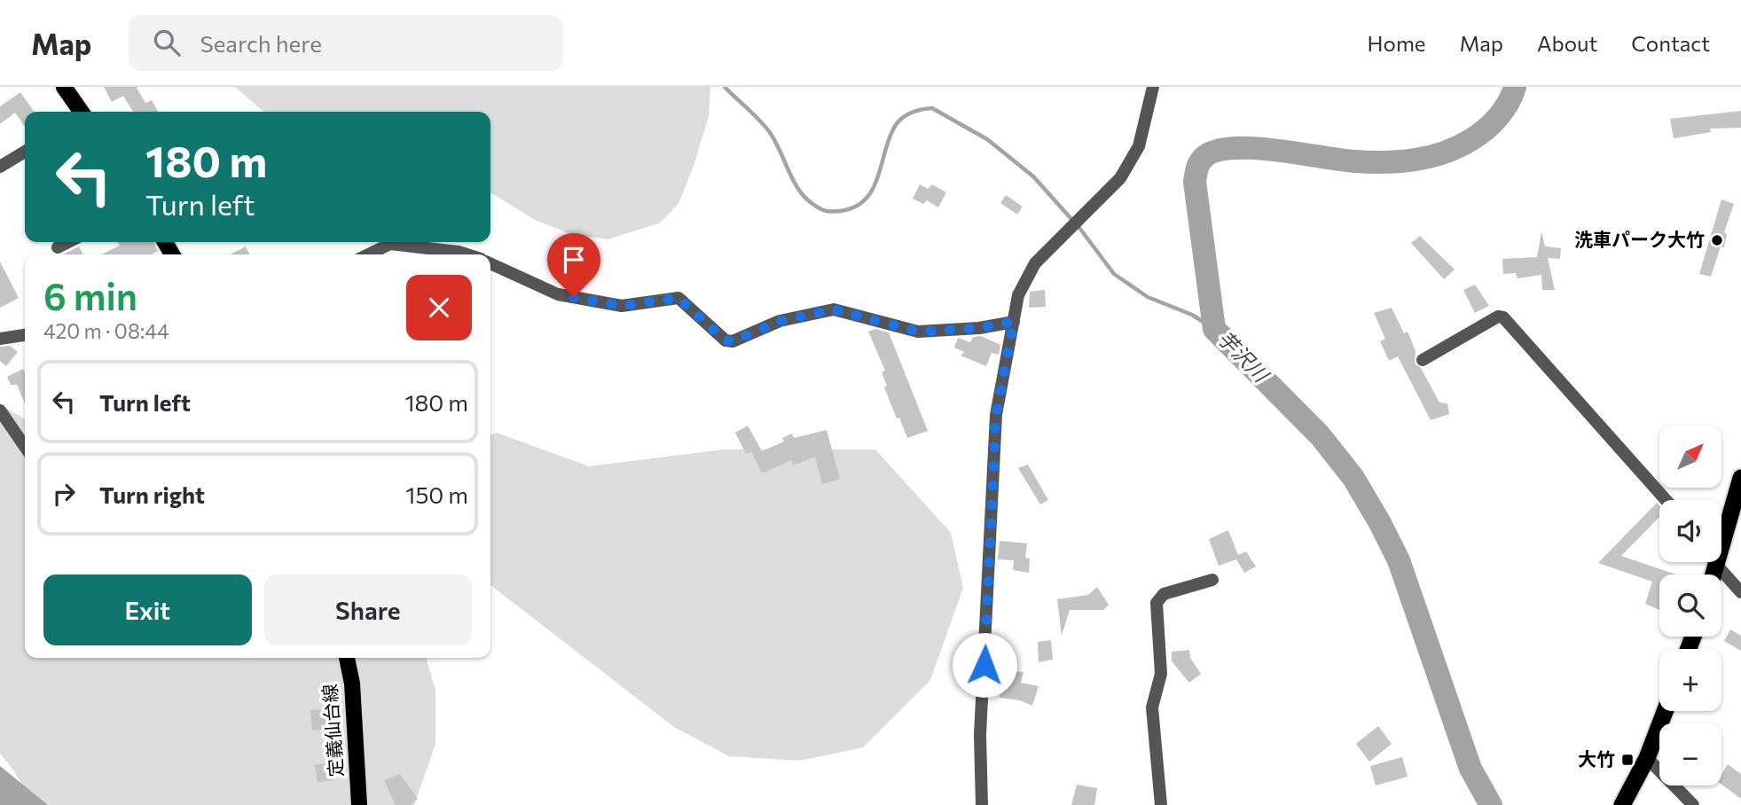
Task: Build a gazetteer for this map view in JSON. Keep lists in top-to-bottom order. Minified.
{"streets":{"main road":["定義仙台線"]},"water":["芋沢川"],"places":{"other":["洗車パーク大竹"],"transit":["大竹"]},"north":"top right","page":{"header":"Map","search":"Search here","nav":["Home","Map","About","Contact"],"turn":["180 m","Turn left"],"heading":["6 min","420 m · 08:44"],"list":[{"name":"Turn left","value":"180 m"},{"name":"Turn right","value":"150 m"}],"map_buttons":["+","−"],"buttons":["Exit","Share"]}}
